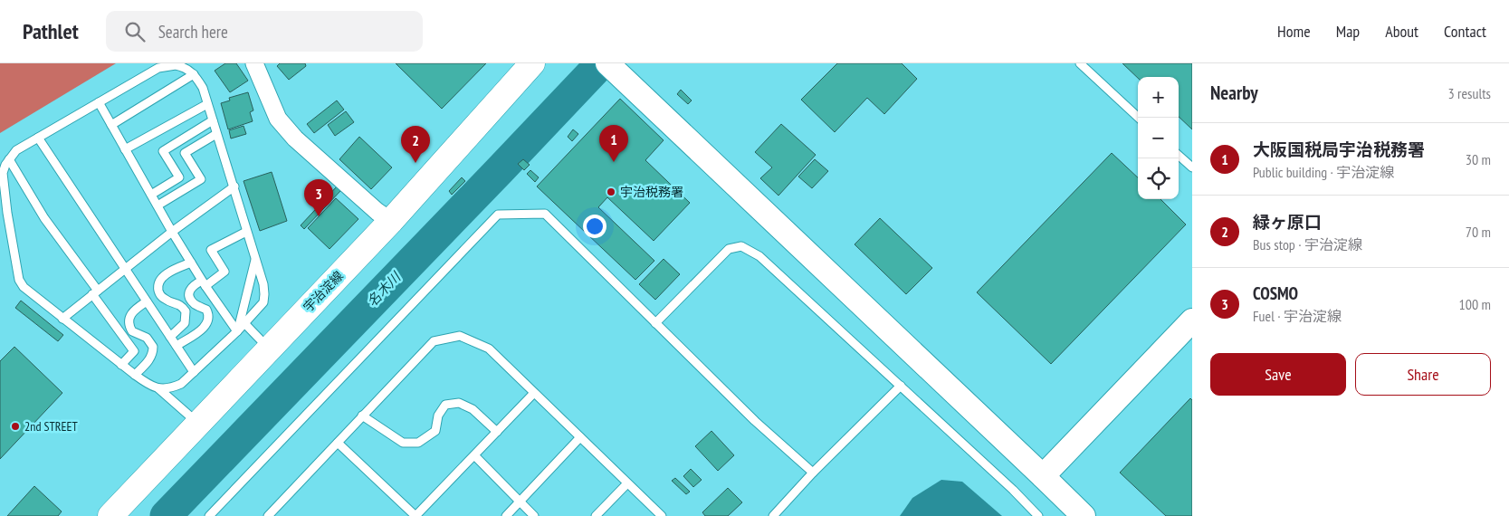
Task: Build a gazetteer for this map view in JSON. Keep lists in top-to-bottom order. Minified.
{"streets":{"main road":["宇治淀線"]},"water":["名木川"],"places":["宇治税務署","2nd STREET"],"page":{"header":"Pathlet","search":"Search here","nav":["Home","Map","About","Contact"],"heading":["Nearby","3 results"],"map_buttons":["+","−"],"list":[{"mark":"1","name":"大阪国税局宇治税務署","note":"Public building · 宇治淀線","value":"30 m"},{"mark":"2","name":"緑ヶ原口","note":"Bus stop · 宇治淀線","value":"70 m"},{"mark":"3","name":"COSMO","note":"Fuel · 宇治淀線","value":"100 m"}],"pins":["1","2","3"],"buttons":["Save","Share"]}}
